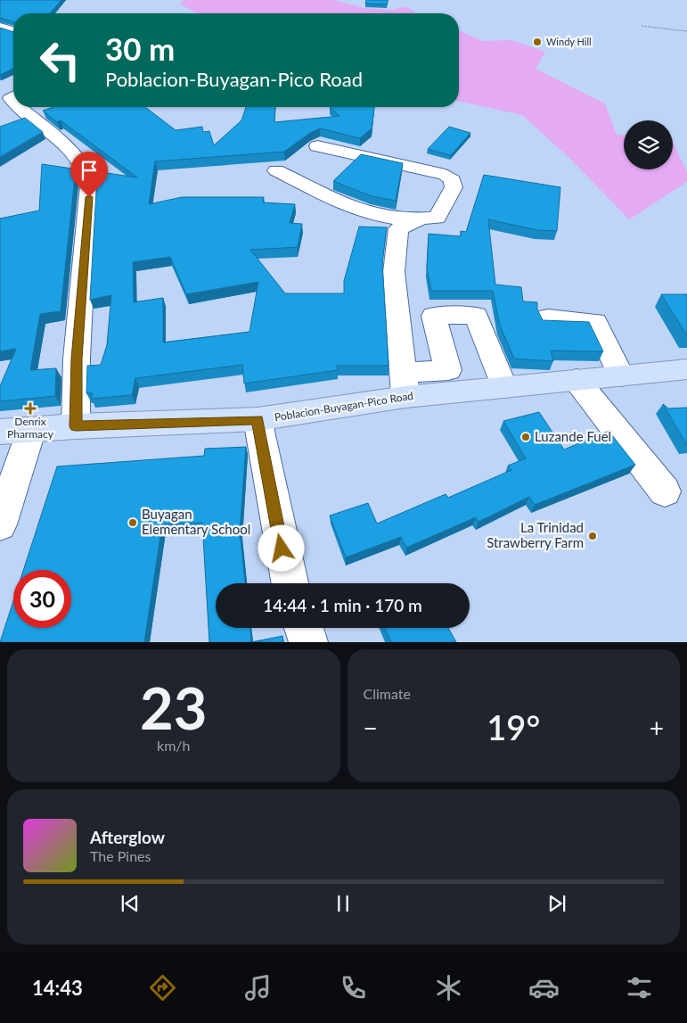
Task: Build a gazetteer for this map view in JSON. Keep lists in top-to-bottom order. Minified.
{"streets":{"main road":["Poblacion-Buyagan-Pico Road"]},"places":{"other":["Windy Hill","Luzande Fuel","Buyagan Elementary School","La Trinidad Strawberry Farm"],"health":["Denrix Pharmacy"]},"page":{"turn":["30 m","Poblacion-Buyagan-Pico Road"],"limit":"30","trip":"14:44 · 1 min · 170 m","tile":[["23","km/h"],"Climate"],"heat":["−","19°","+"],"song":["Afterglow","The Pines"],"tabs":"14:43"}}
